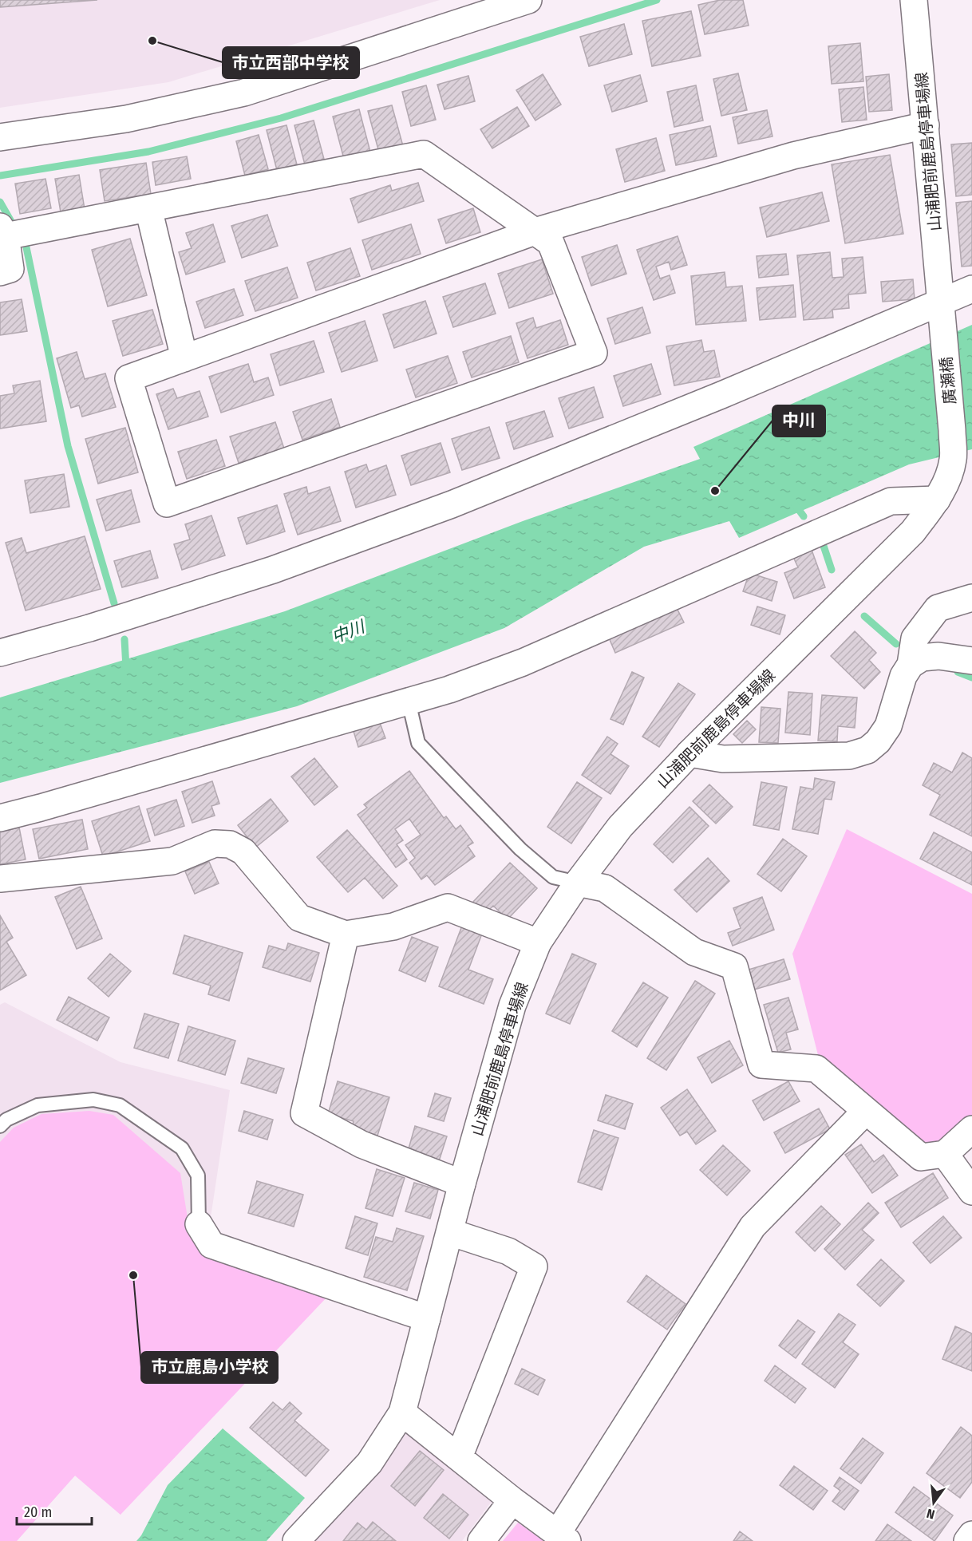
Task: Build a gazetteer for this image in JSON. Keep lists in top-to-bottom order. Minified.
{"streets":{"street":["山浦肥前鹿島停車場線","廣瀬橋"]},"crossings":[["山浦肥前鹿島停車場線","廣瀬橋"]],"water":["中川"],"places":["市立西部中学校","中川","市立鹿島小学校"],"scale_bar":"20 m","north":"bottom"}
